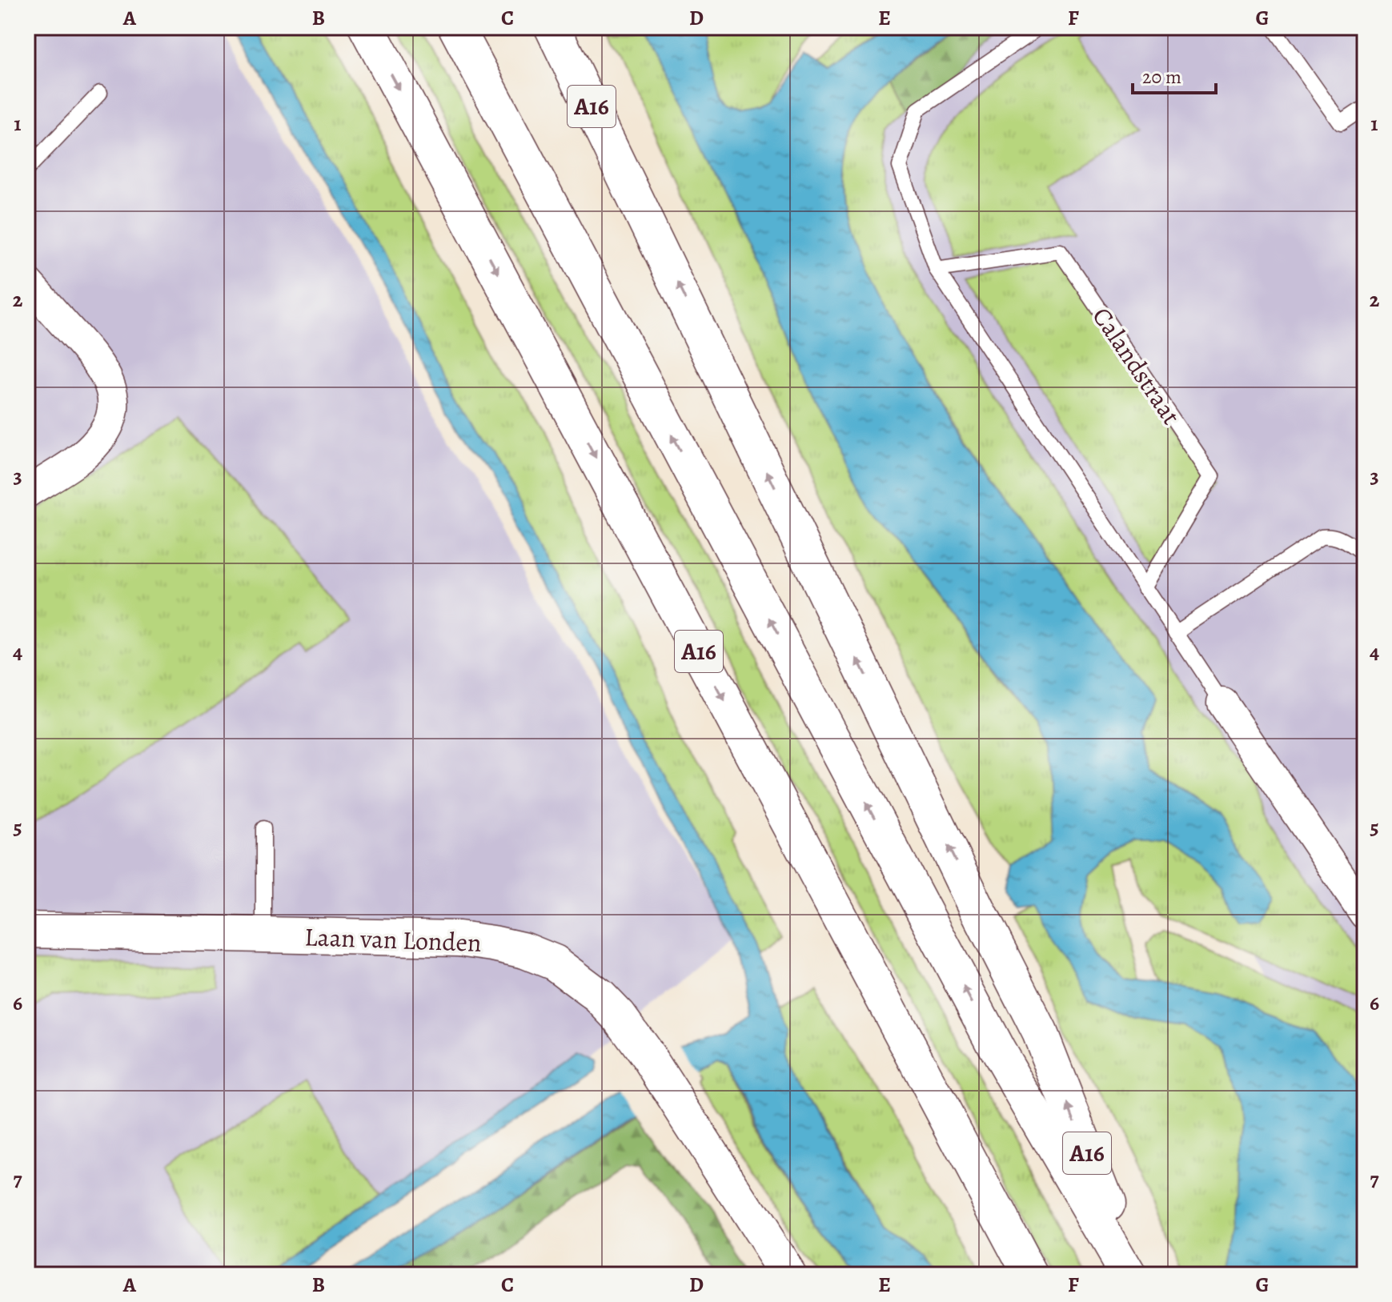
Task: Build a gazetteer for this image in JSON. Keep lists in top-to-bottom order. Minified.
{"streets":{"main road":["A16","Laan van Londen"],"lane":["Calandstraat"]},"scale_bar":"20 m","grid":{"columns":["A","B","C","D","E","F","G"],"rows":["1","2","3","4","5","6","7"]}}
